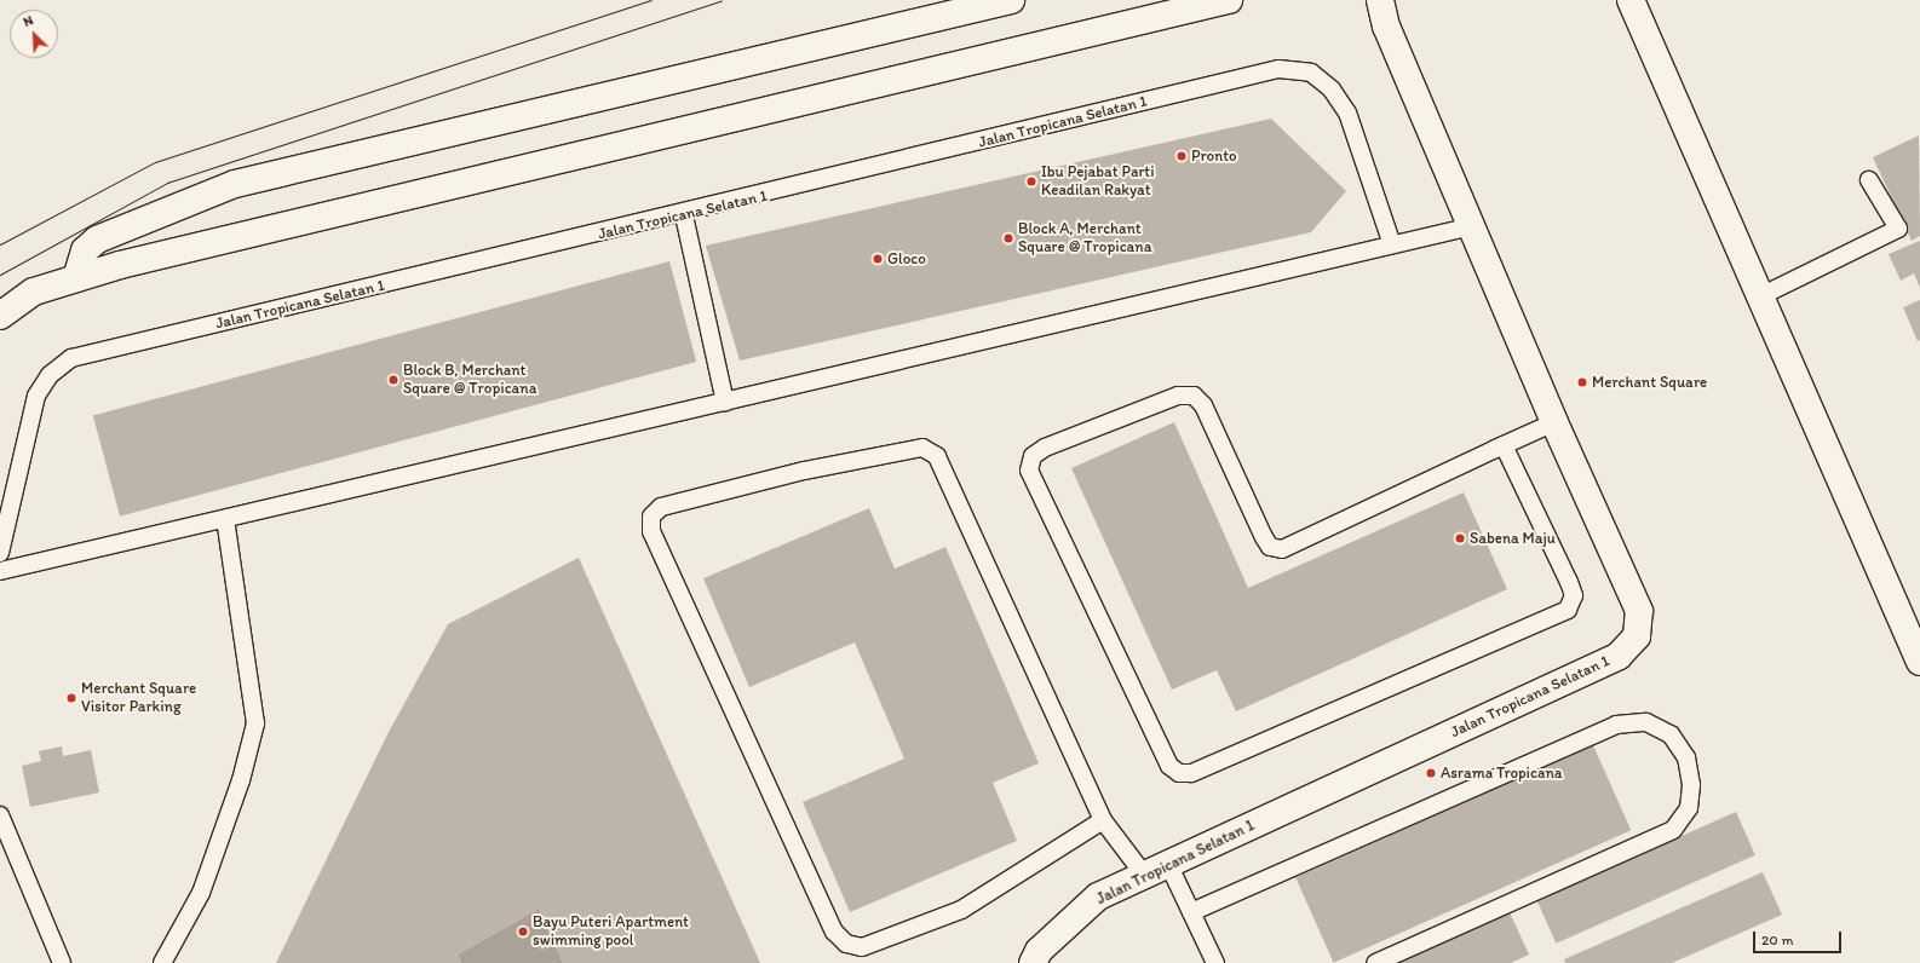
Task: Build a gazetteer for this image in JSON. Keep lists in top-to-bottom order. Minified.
{"streets":{"street":["Jalan Tropicana Selatan 1"]},"places":["Pronto","Ibu Pejabat Parti Keadilan Rakyat","Block A, Merchant Square @ Tropicana","Gloco","Block B, Merchant Square @ Tropicana","Merchant Square","Sabena Maju","Merchant Square Visitor Parking","Asrama Tropicana","Bayu Puteri Apartment swimming pool"],"scale_bar":"20 m","north":"top left"}
